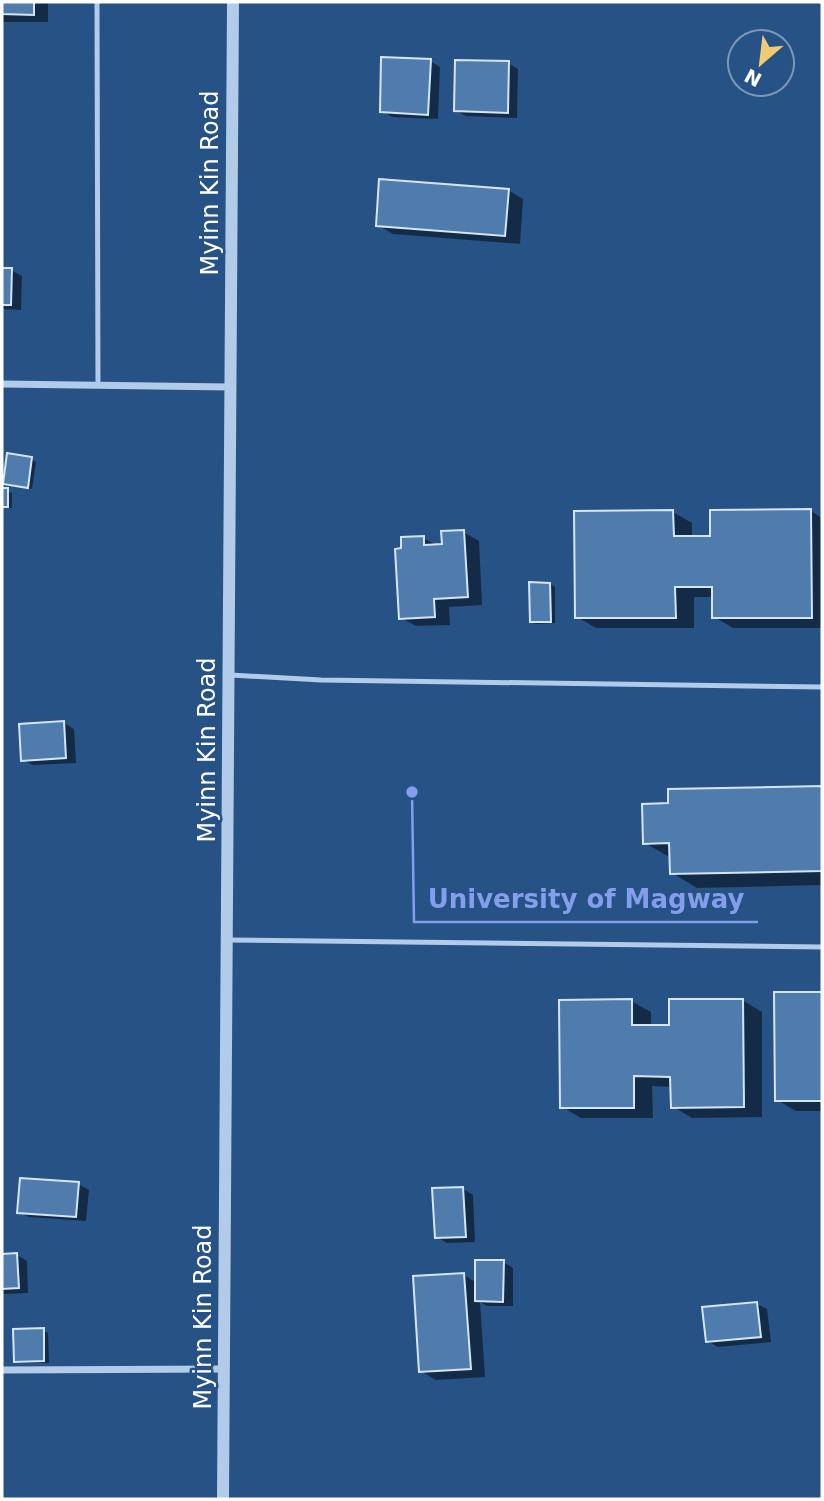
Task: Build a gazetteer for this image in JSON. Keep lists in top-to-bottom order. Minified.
{"streets":{"street":["Myinn Kin Road"]},"places":["University of Magway"],"north":"bottom left"}
